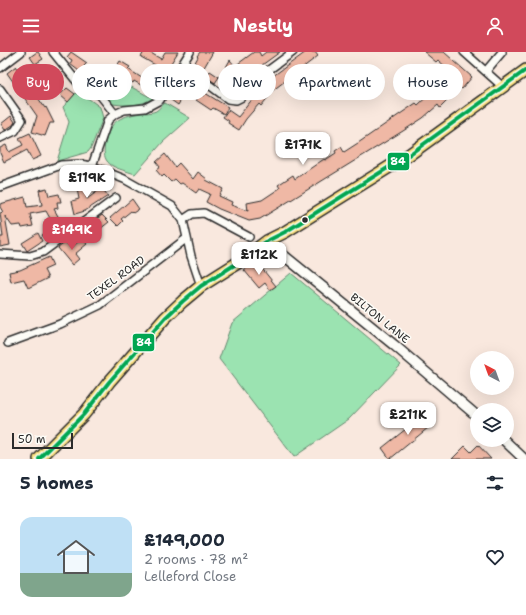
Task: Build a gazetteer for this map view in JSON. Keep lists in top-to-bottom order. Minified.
{"streets":{"street":["TEXEL ROAD","BILTON LANE"]},"lines":["transit line 84"],"scale_bar":"50 m","north":"top left","page":{"header":"Nestly","chip":["Buy","Rent","Filters","New","Apartment","House"],"price":["£171K","£119K","£149K","£112K","£211K"],"scale":"50 m","heading":"5 homes","list":[{"name":"£149,000","note":"2 rooms · 78 m² · Lelleford Close"}]}}
